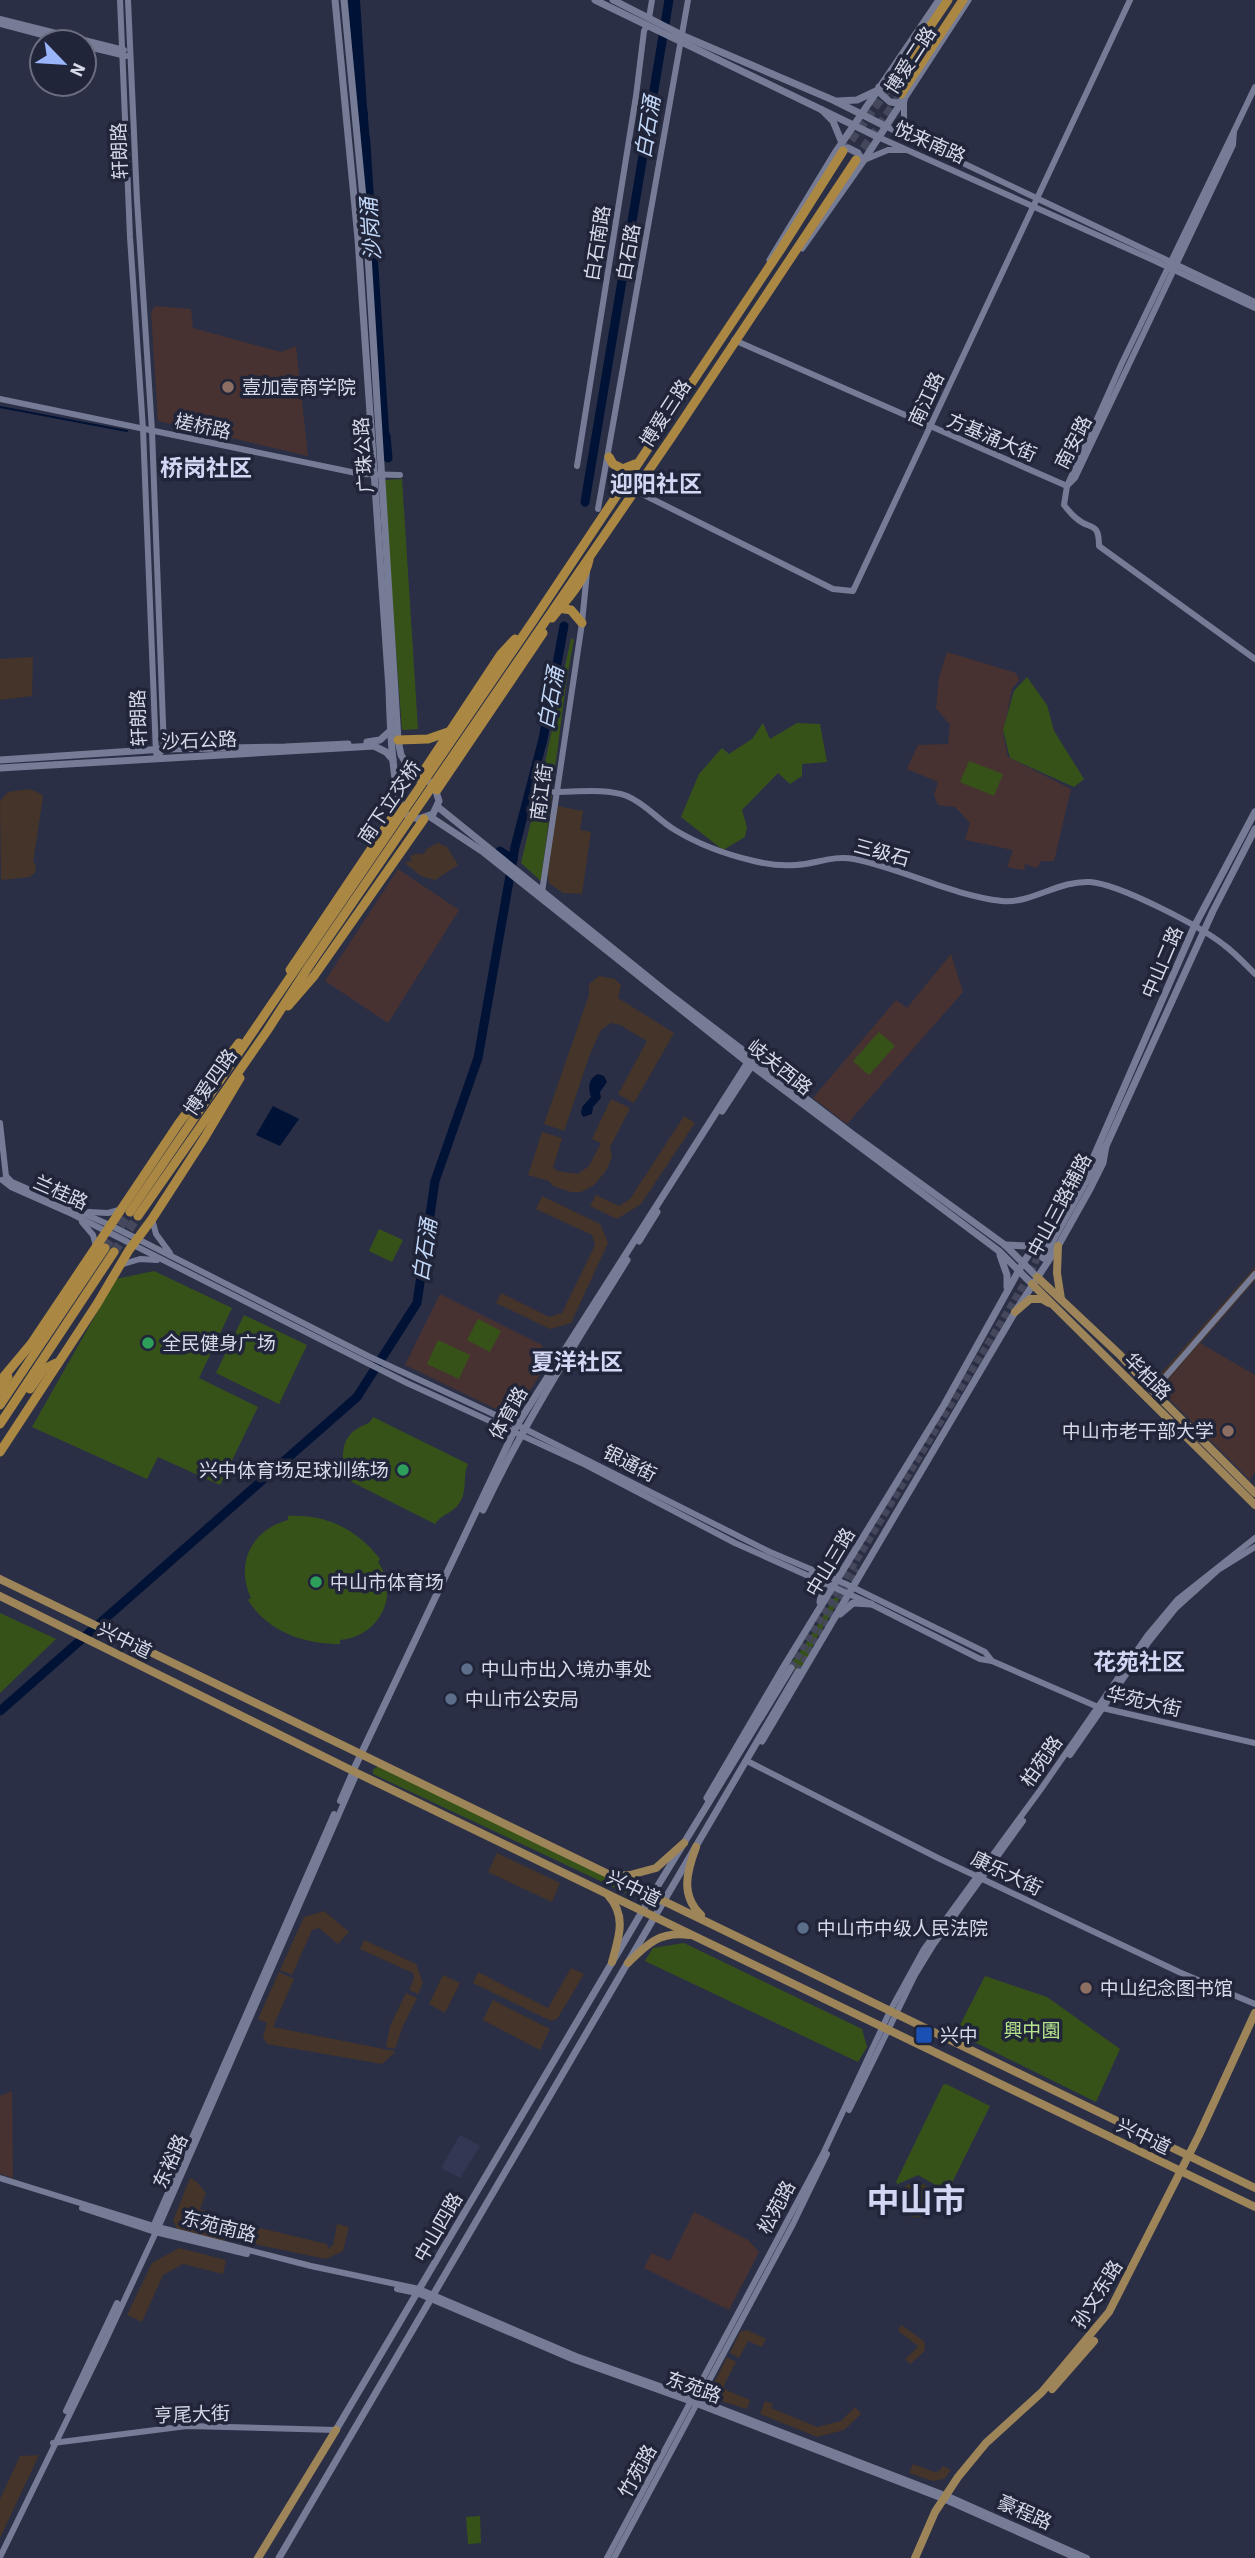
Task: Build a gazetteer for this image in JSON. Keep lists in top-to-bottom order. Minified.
{"streets":{"highway":["博爱三路","南下立交桥","博爱四路"],"main road":["博爱二路","悦来南路","广珠公路","沙石公路","中山二路","岐关西路","中山三路辅路","华柏路","体育路","中山三路","兴中道","中山四路","孙文东路"],"street":["轩朗路","白石南路","白石路","南江路","槎桥路","方基涌大街","南安路","南江街","三级石","兰桂路","银通街","华苑大街","柏苑路","康乐大街","东裕路","松苑路","东苑南路","东苑路","亨尾大街","竹苑路","豪程路"]},"crossings":[["博爱二路","悦来南路"],["博爱二路","博爱三路"],["悦来南路","白石南路"],["悦来南路","白石路"],["悦来南路","南江路"],["悦来南路","博爱三路"],["悦来南路","南安路"],["轩朗路","槎桥路"],["轩朗路","沙石公路"],["南江路","博爱三路"],["南江路","方基涌大街"],["博爱三路","方基涌大街"],["博爱三路","南下立交桥"],["槎桥路","广珠公路"],["方基涌大街","南安路"],["广珠公路","沙石公路"],["南江街","三级石"],["南江街","岐关西路"],["南下立交桥","博爱四路"],["三级石","中山二路"],["岐关西路","中山三路辅路"],["岐关西路","华柏路"],["岐关西路","体育路"],["中山三路辅路","华柏路"],["中山三路辅路","中山三路"],["体育路","银通街"],["体育路","兴中道"],["体育路","东裕路"],["银通街","中山三路"],["银通街","华苑大街"],["中山三路","兴中道"],["中山三路","华苑大街"],["中山三路","康乐大街"],["中山三路","中山四路"],["兴中道","柏苑路"],["兴中道","东裕路"],["兴中道","松苑路"],["兴中道","中山四路"],["兴中道","孙文东路"],["华苑大街","柏苑路"],["柏苑路","康乐大街"],["柏苑路","松苑路"],["东裕路","东苑南路"],["东裕路","亨尾大街"],["松苑路","东苑路"],["松苑路","竹苑路"],["东苑南路","中山四路"],["东苑南路","东苑路"],["中山四路","东苑路"],["中山四路","亨尾大街"],["孙文东路","东苑路"],["孙文东路","豪程路"],["东苑路","竹苑路"],["东苑路","豪程路"]],"districts":["桥岗社区","迎阳社区","夏洋社区","花苑社区","中山市"],"water":["白石涌","沙岗涌"],"parks":["興中園"],"places":{"other":["壹加壹商学院","全民健身广场","中山市老干部大学","兴中体育场足球训练场","中山市体育场","中山市出入境办事处","中山市公安局","中山市中级人民法院","中山纪念图书馆"],"transit":["兴中"]},"north":"bottom right"}
